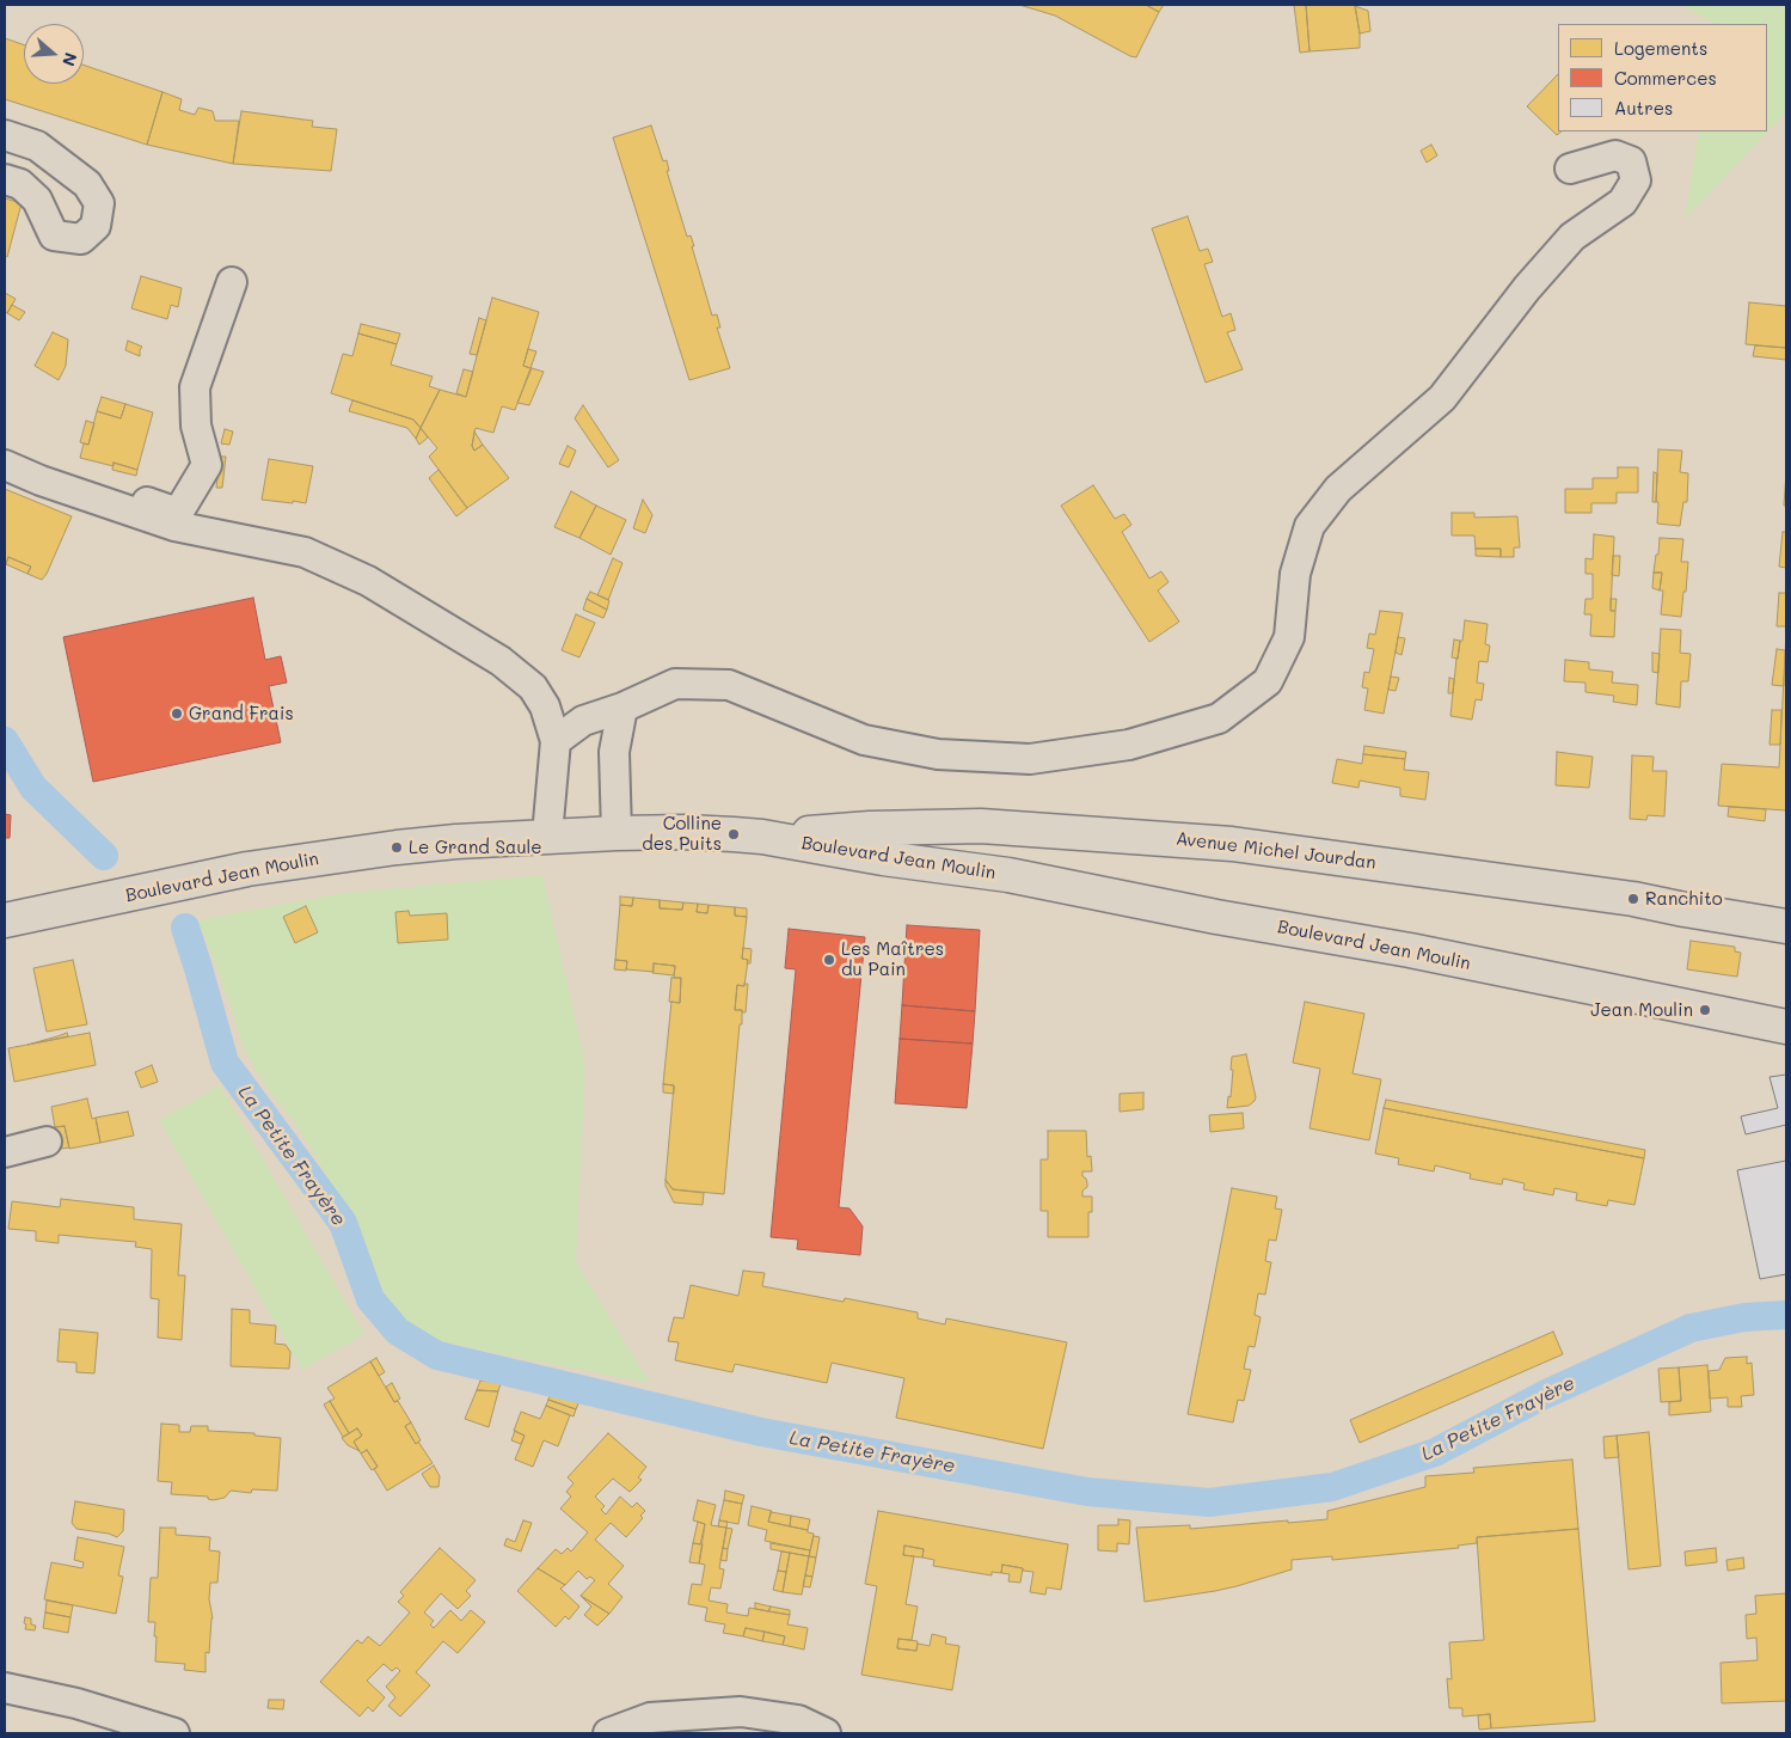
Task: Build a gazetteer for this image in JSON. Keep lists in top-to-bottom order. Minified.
{"streets":{"main road":["Avenue Michel Jourdan","Boulevard Jean Moulin"]},"crossings":[["Avenue Michel Jourdan","Boulevard Jean Moulin"]],"water":["La Petite Frayère"],"places":["Grand Frais","Colline des Puits","Le Grand Saule","Ranchito","Les Maîtres du Pain","Jean Moulin"],"legend":["Logements","Commerces","Autres"],"north":"right"}
